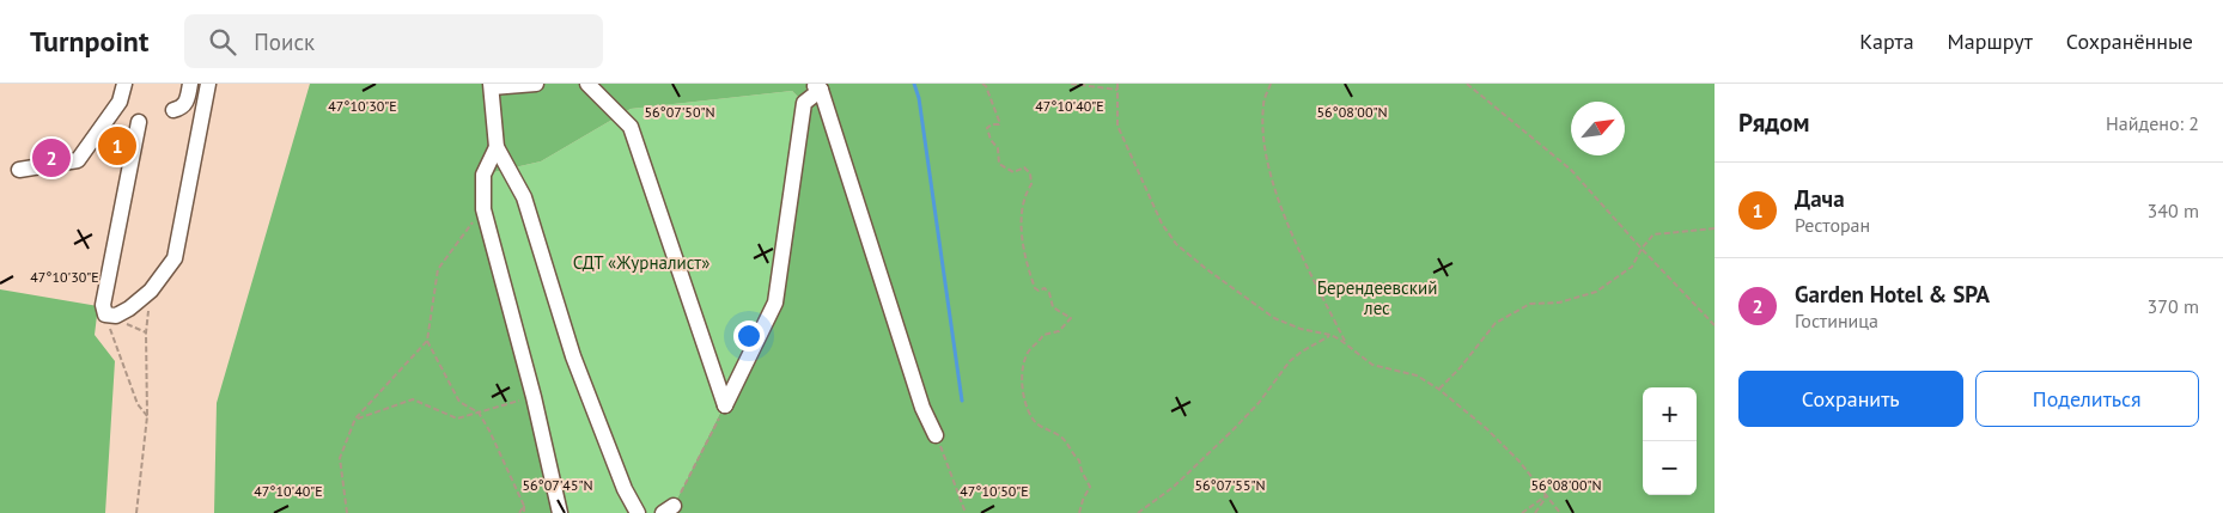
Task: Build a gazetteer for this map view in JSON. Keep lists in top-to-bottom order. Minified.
{"parks":["СДТ «Журналист»","Берендеевский лес"],"north":"top right","page":{"header":"Turnpoint","search":"Поиск","nav":["Карта","Маршрут","Сохранённые"],"heading":["Рядом","Найдено: 2"],"pins":["1","2"],"list":[{"mark":"1","name":"Дача","note":"Ресторан","value":"340 m"},{"mark":"2","name":"Garden Hotel & SPA","note":"Гостиница","value":"370 m"}],"buttons":["Сохранить","Поделиться"],"map_buttons":["+","−"]},"coordinates":["47°10'30\"E","47°10'40\"E","56°07'50\"N","56°08'00\"N","56°07'45\"N","56°07'55\"N","47°10'50\"E"]}
